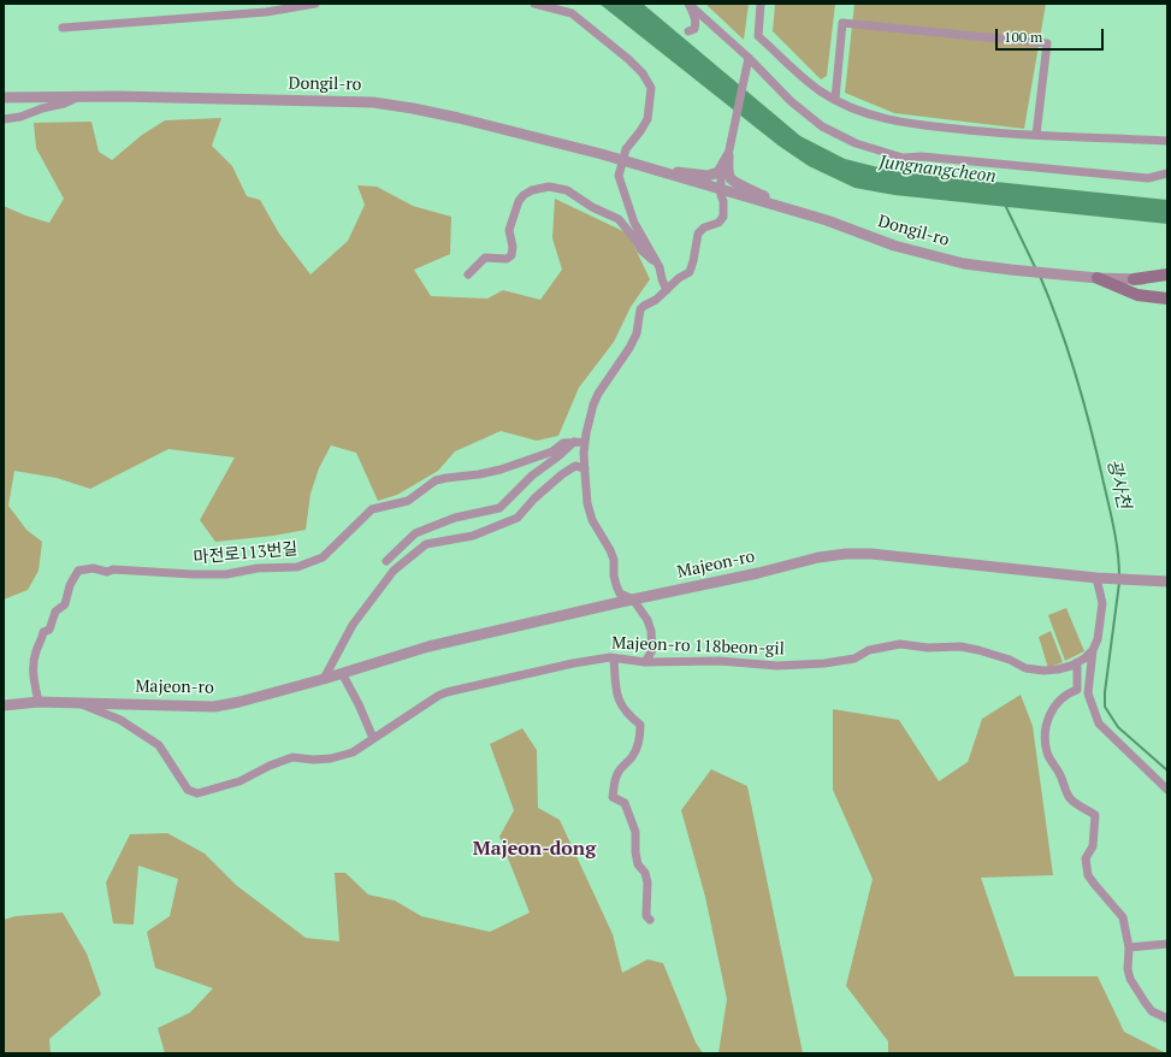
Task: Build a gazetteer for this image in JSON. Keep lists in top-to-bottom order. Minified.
{"streets":{"street":["Dongil-ro","마전로113번길","Majeon-ro","Majeon-ro 118beon-gil"]},"crossings":[["마전로113번길","Majeon-ro"],["Majeon-ro","Majeon-ro 118beon-gil"]],"districts":["Majeon-dong"],"water":["Jungnangcheon","광사천"],"scale_bar":"100 m"}
